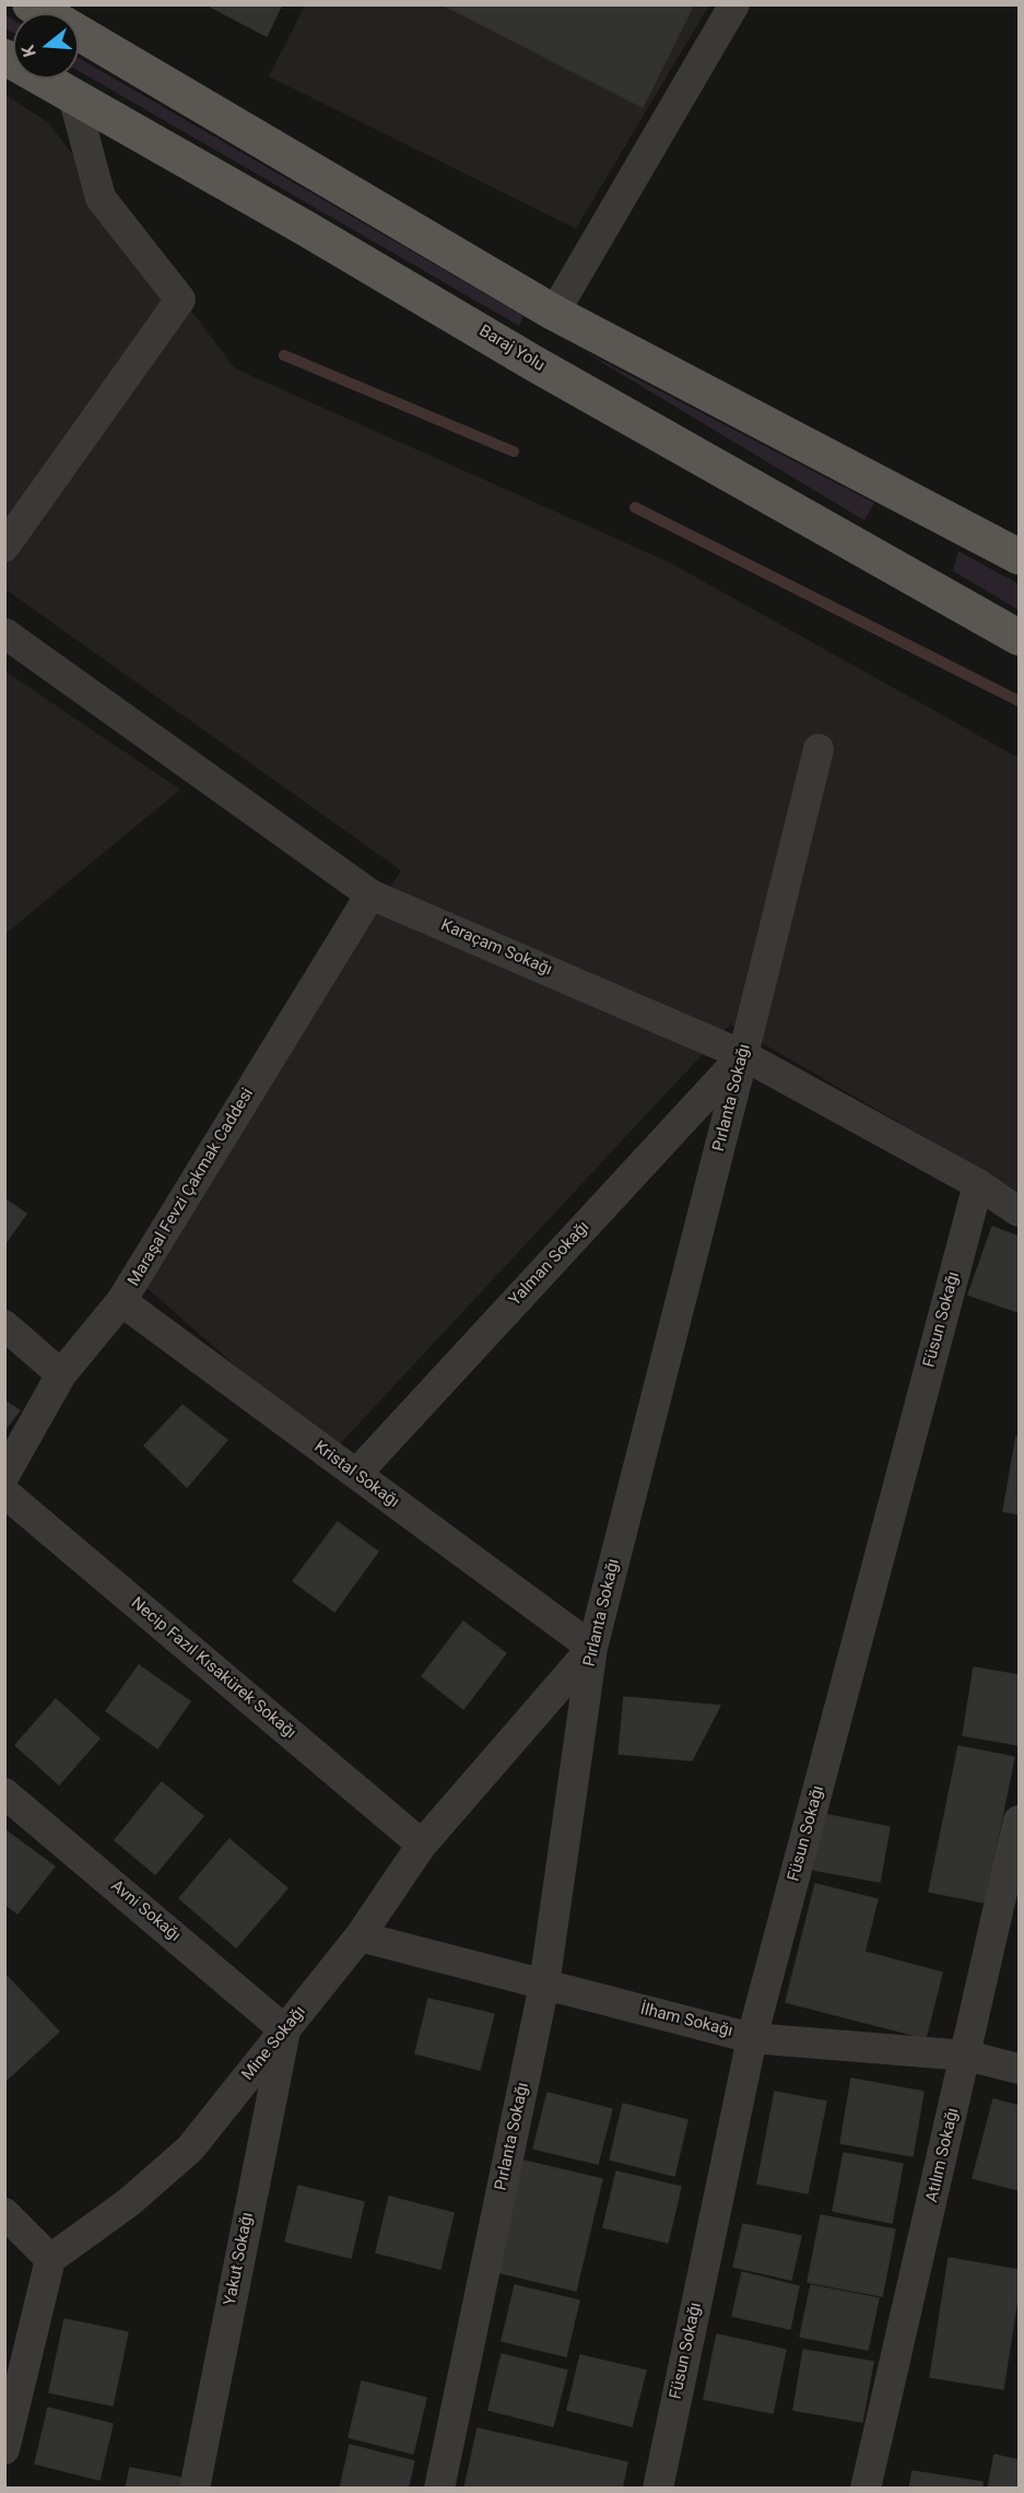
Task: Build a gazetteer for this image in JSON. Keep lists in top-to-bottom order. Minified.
{"streets":{"main road":["Baraj Yolu"],"street":["Karaçam Sokağı","Pırlanta Sokağı","Maraşal Fevzi Çakmak Caddesi","Yalman Sokağı","Füsun Sokağı","Kristal Sokağı","Necip Fazıl Kısakürek Sokağı","Avni Sokağı","İlham Sokağı","Mine Sokağı","Atılım Sokağı","Yakut Sokağı"]},"crossings":[["Karaçam Sokağı","Pırlanta Sokağı"],["Karaçam Sokağı","Maraşal Fevzi Çakmak Caddesi"],["Karaçam Sokağı","Yalman Sokağı"],["Karaçam Sokağı","Füsun Sokağı"],["Pırlanta Sokağı","Yalman Sokağı"],["Pırlanta Sokağı","Kristal Sokağı"],["Pırlanta Sokağı","İlham Sokağı"],["Pırlanta Sokağı","Mine Sokağı"],["Maraşal Fevzi Çakmak Caddesi","Kristal Sokağı"],["Yalman Sokağı","Kristal Sokağı"],["Füsun Sokağı","İlham Sokağı"],["Kristal Sokağı","Mine Sokağı"],["Necip Fazıl Kısakürek Sokağı","Mine Sokağı"],["Avni Sokağı","Mine Sokağı"],["Avni Sokağı","Yakut Sokağı"],["İlham Sokağı","Mine Sokağı"],["İlham Sokağı","Atılım Sokağı"],["Mine Sokağı","Yakut Sokağı"]],"north":"left"}
